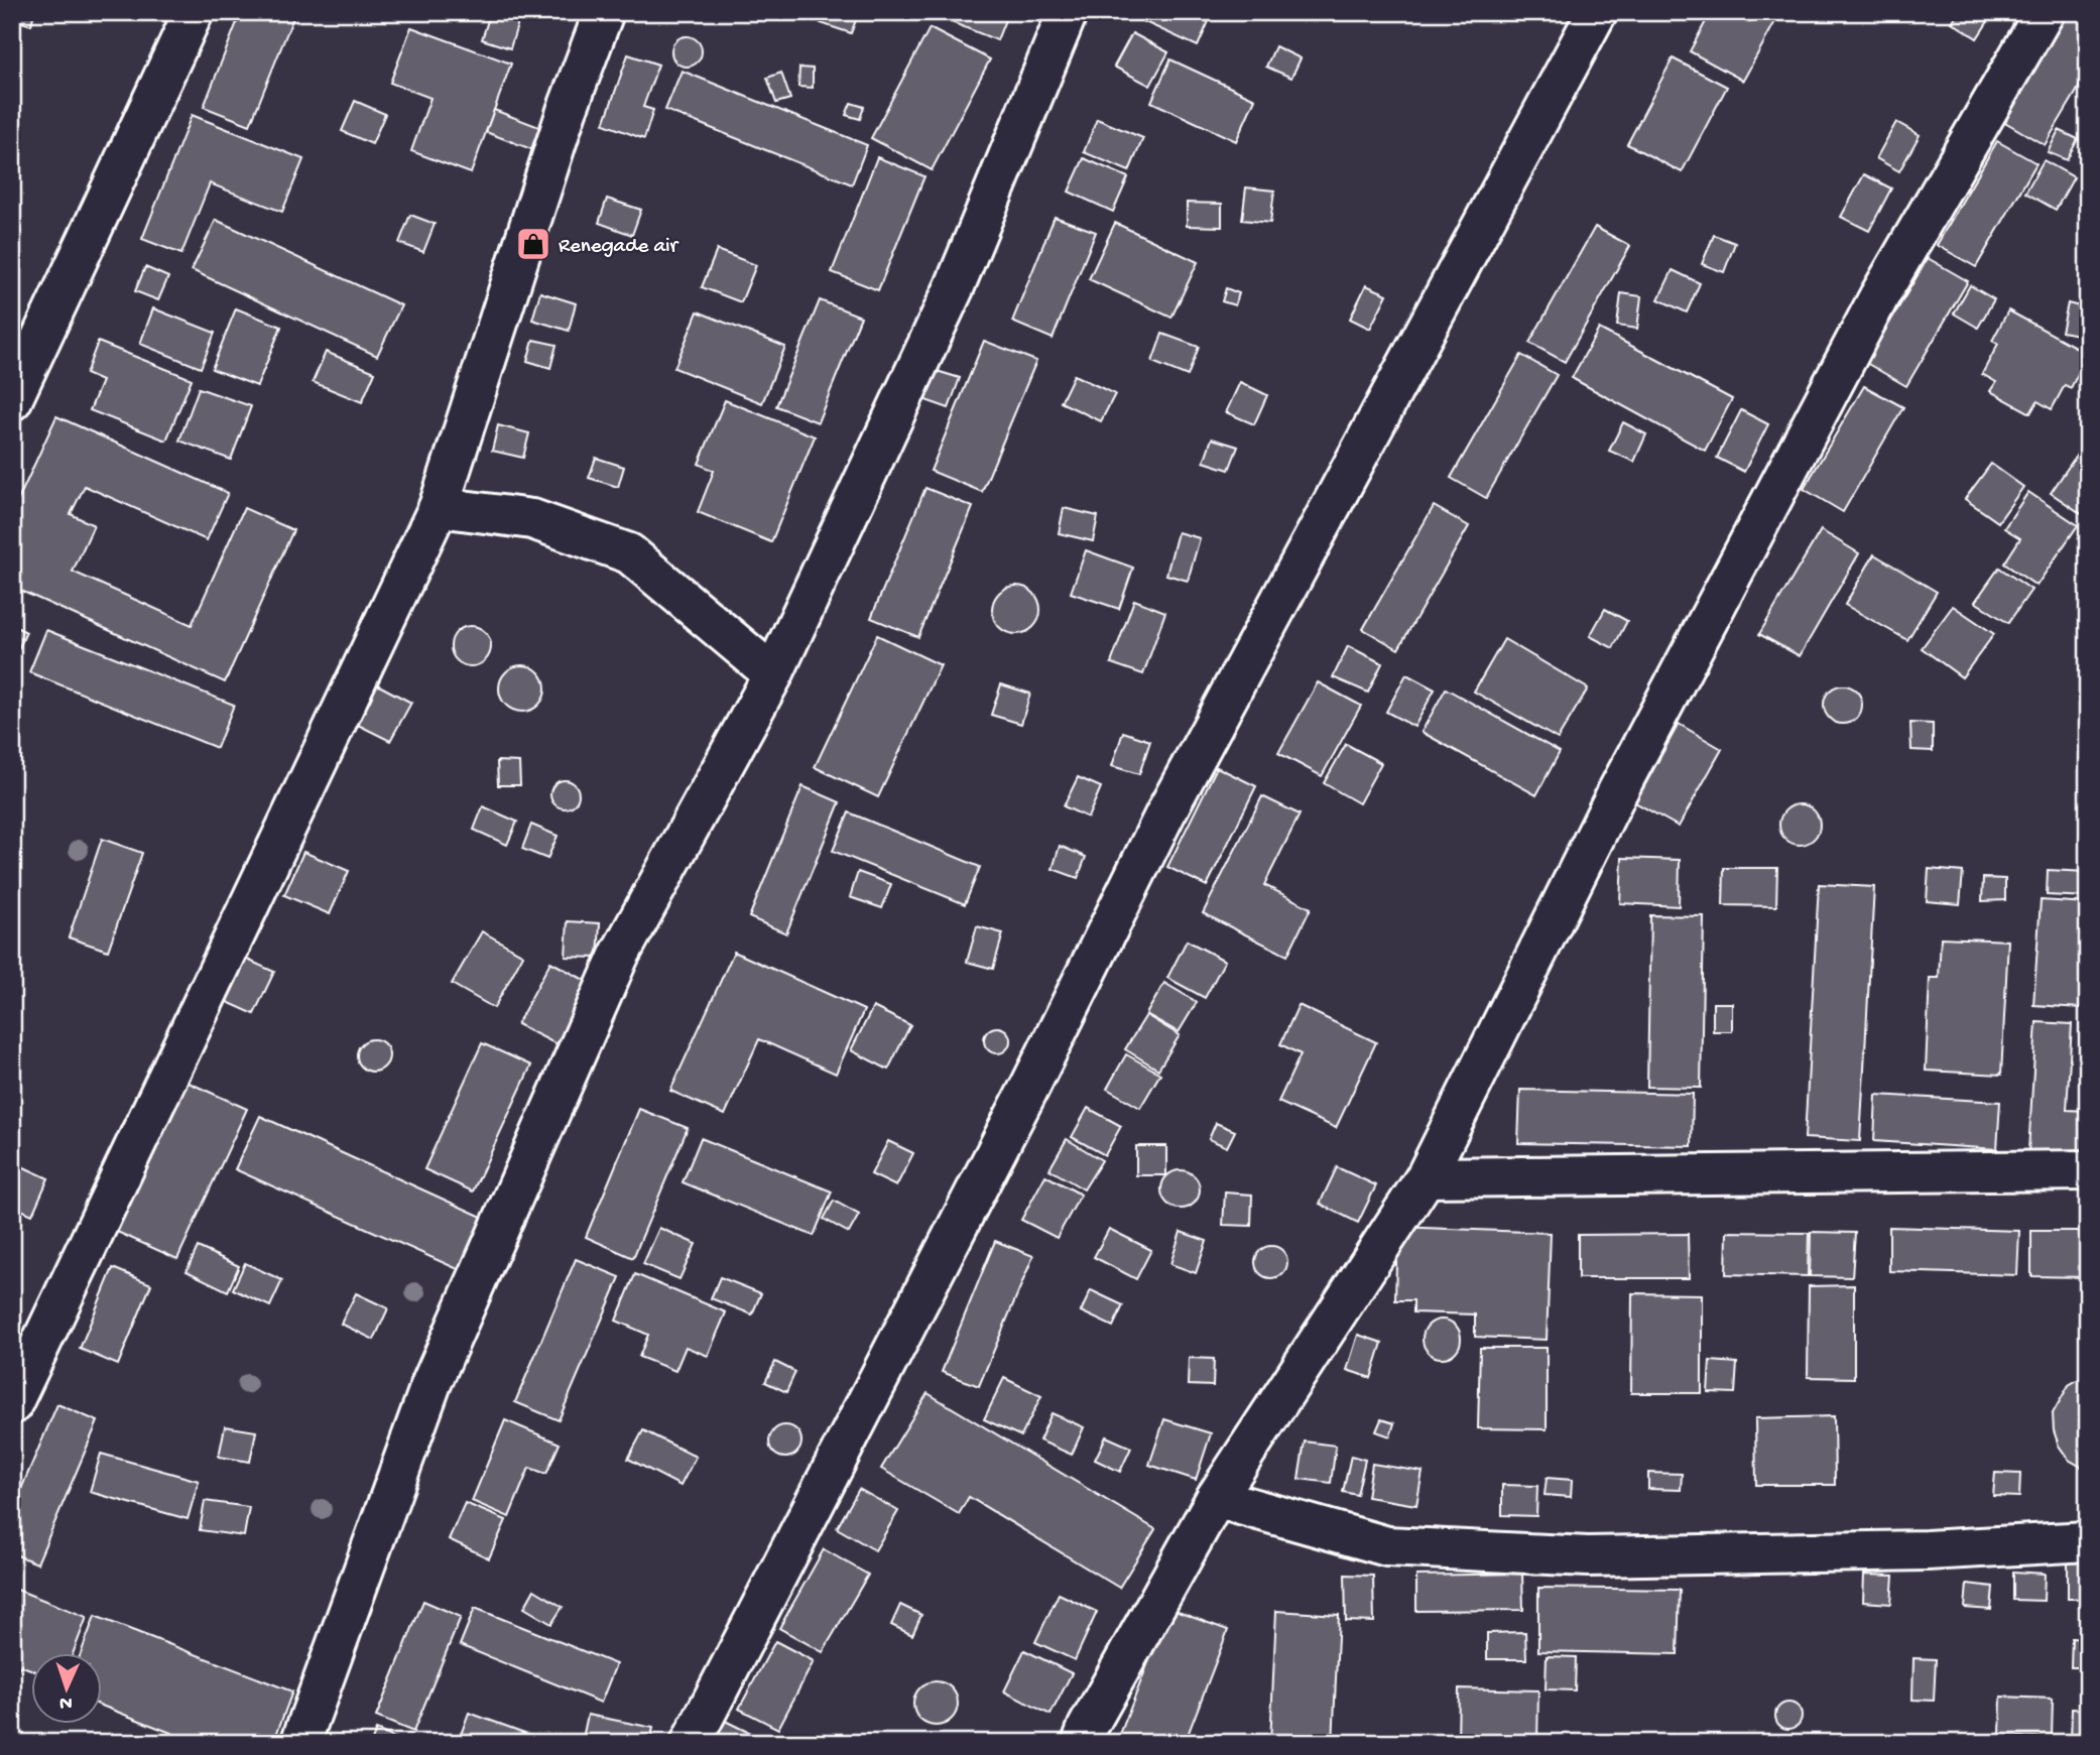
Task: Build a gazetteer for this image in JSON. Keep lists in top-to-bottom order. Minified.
{"places":{"shop":["Renegade air"]},"north":"bottom"}
